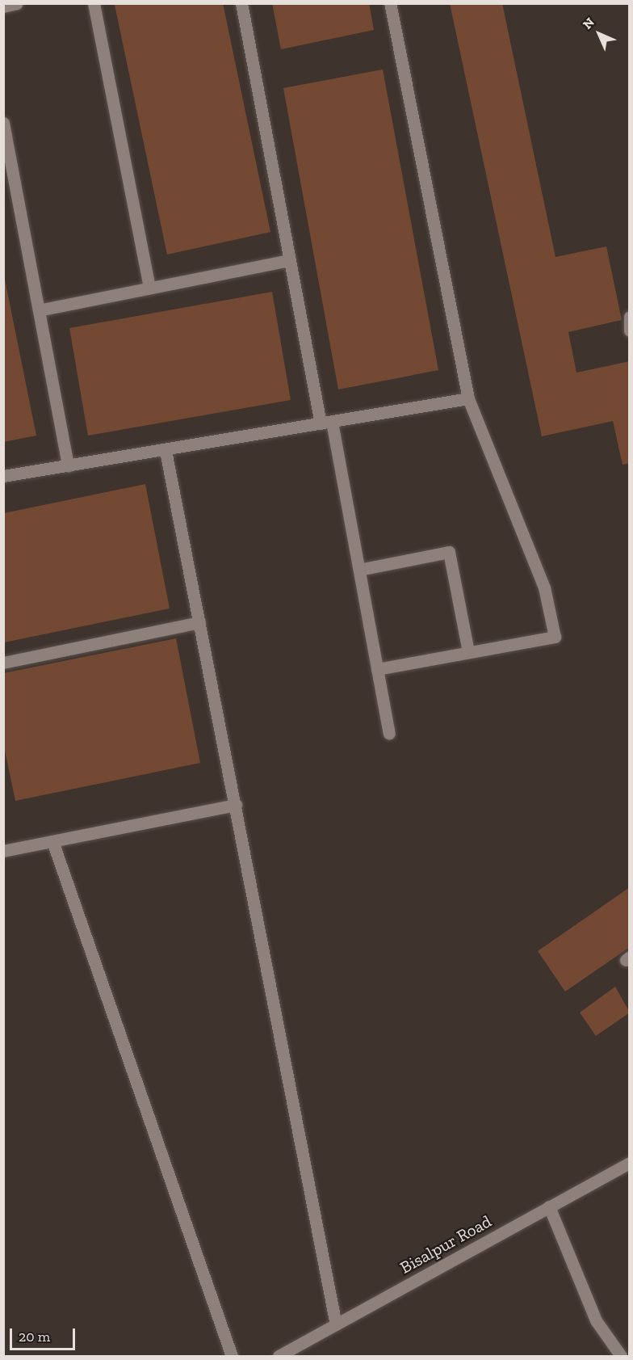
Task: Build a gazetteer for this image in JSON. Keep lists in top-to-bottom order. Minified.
{"streets":{"street":["Bisalpur Road"]},"scale_bar":"20 m","north":"top left"}
